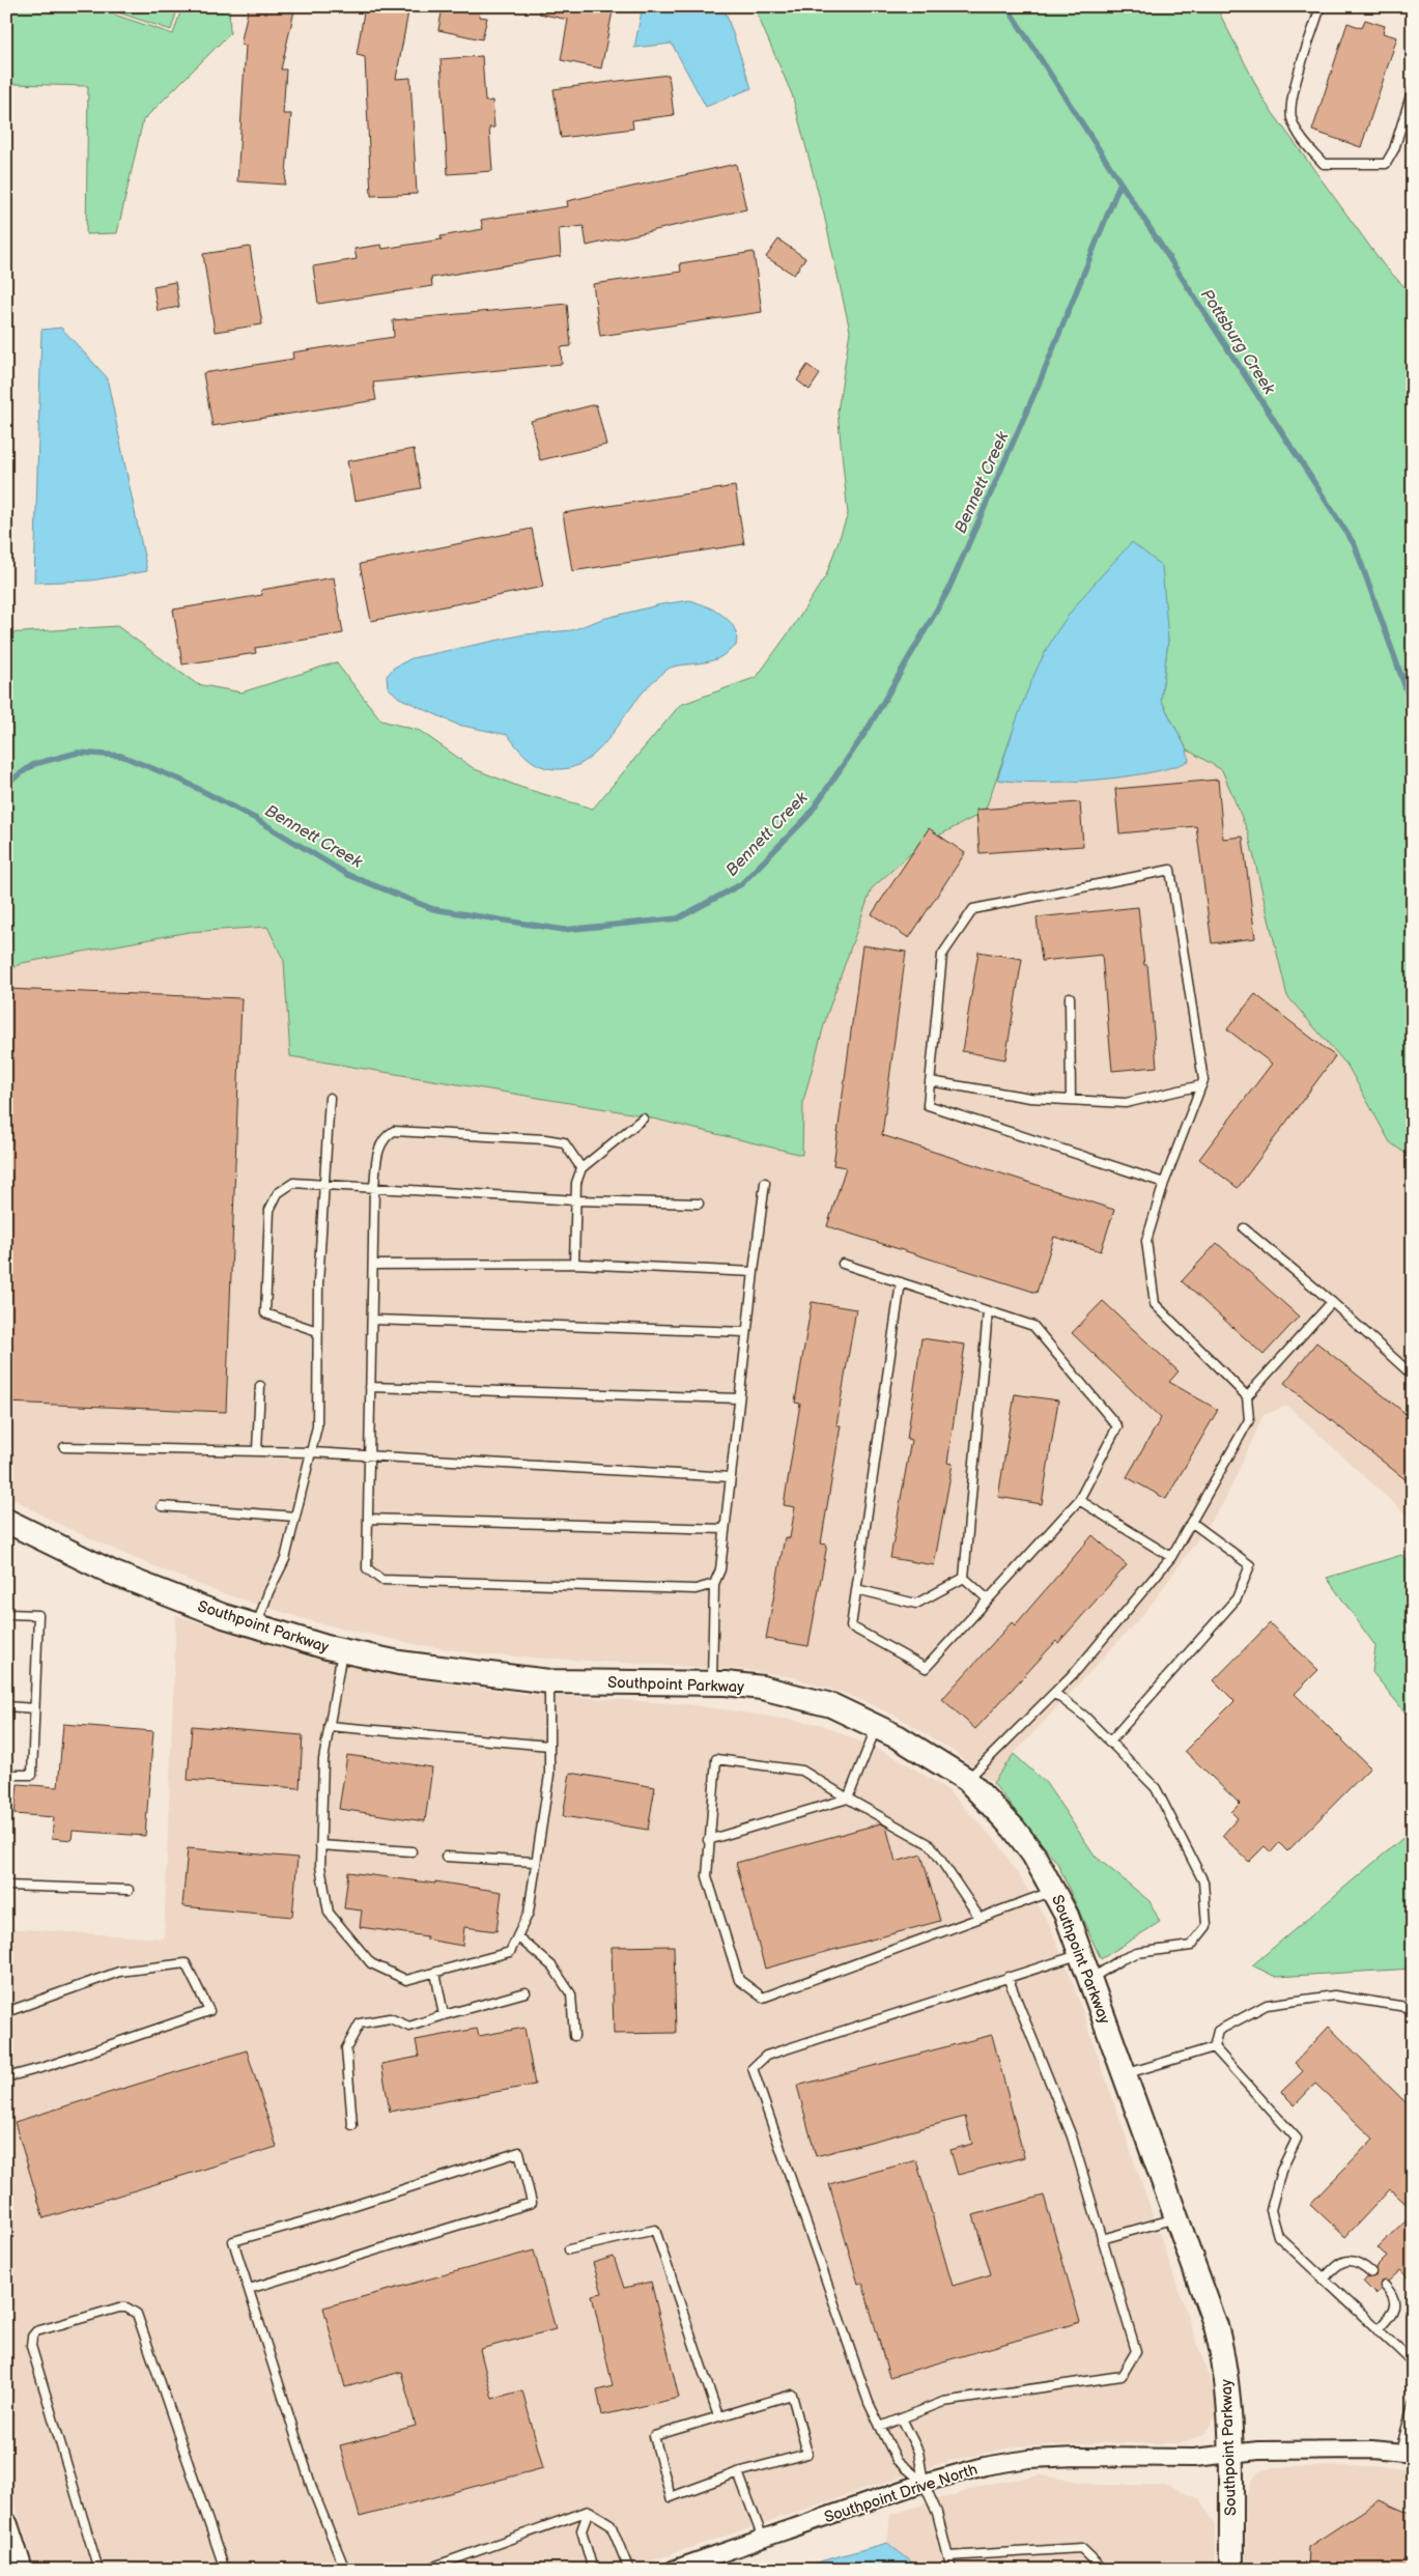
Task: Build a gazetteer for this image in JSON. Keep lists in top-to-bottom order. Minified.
{"streets":{"main road":["Southpoint Parkway"],"street":["Southpoint Drive North"]},"crossings":[["Southpoint Parkway","Southpoint Drive North"]],"water":["Pottsburg Creek","Bennett Creek"]}
